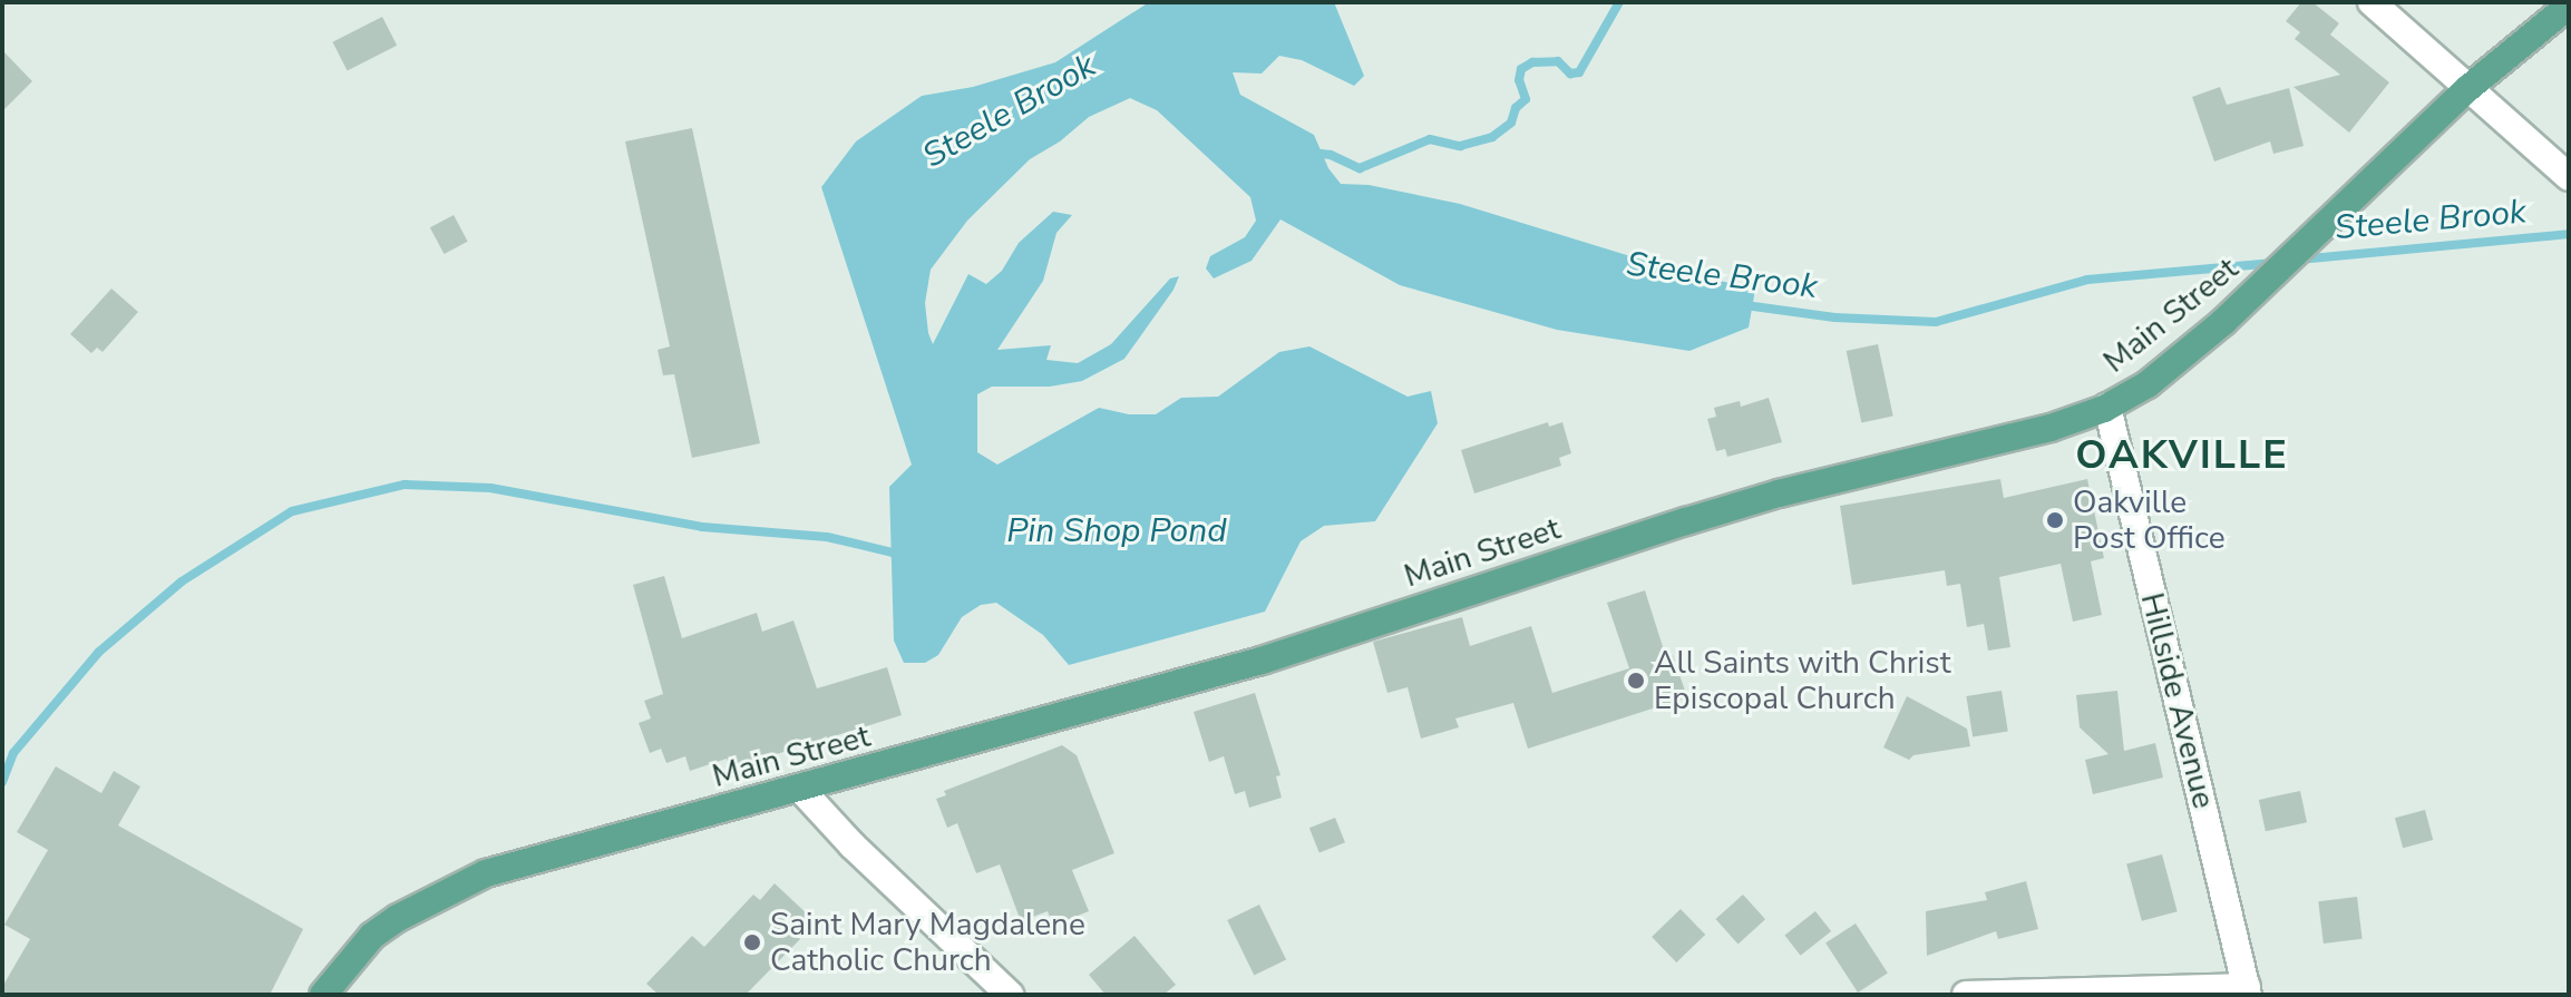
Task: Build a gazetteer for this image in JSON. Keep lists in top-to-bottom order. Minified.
{"streets":{"main road":["Main Street"],"street":["Hillside Avenue"]},"crossings":[["Main Street","Hillside Avenue"]],"districts":["OAKVILLE"],"water":["Steele Brook","Pin Shop Pond"],"places":["Oakville Post Office","All Saints with Christ Episcopal Church","Saint Mary Magdalene Catholic Church"]}
